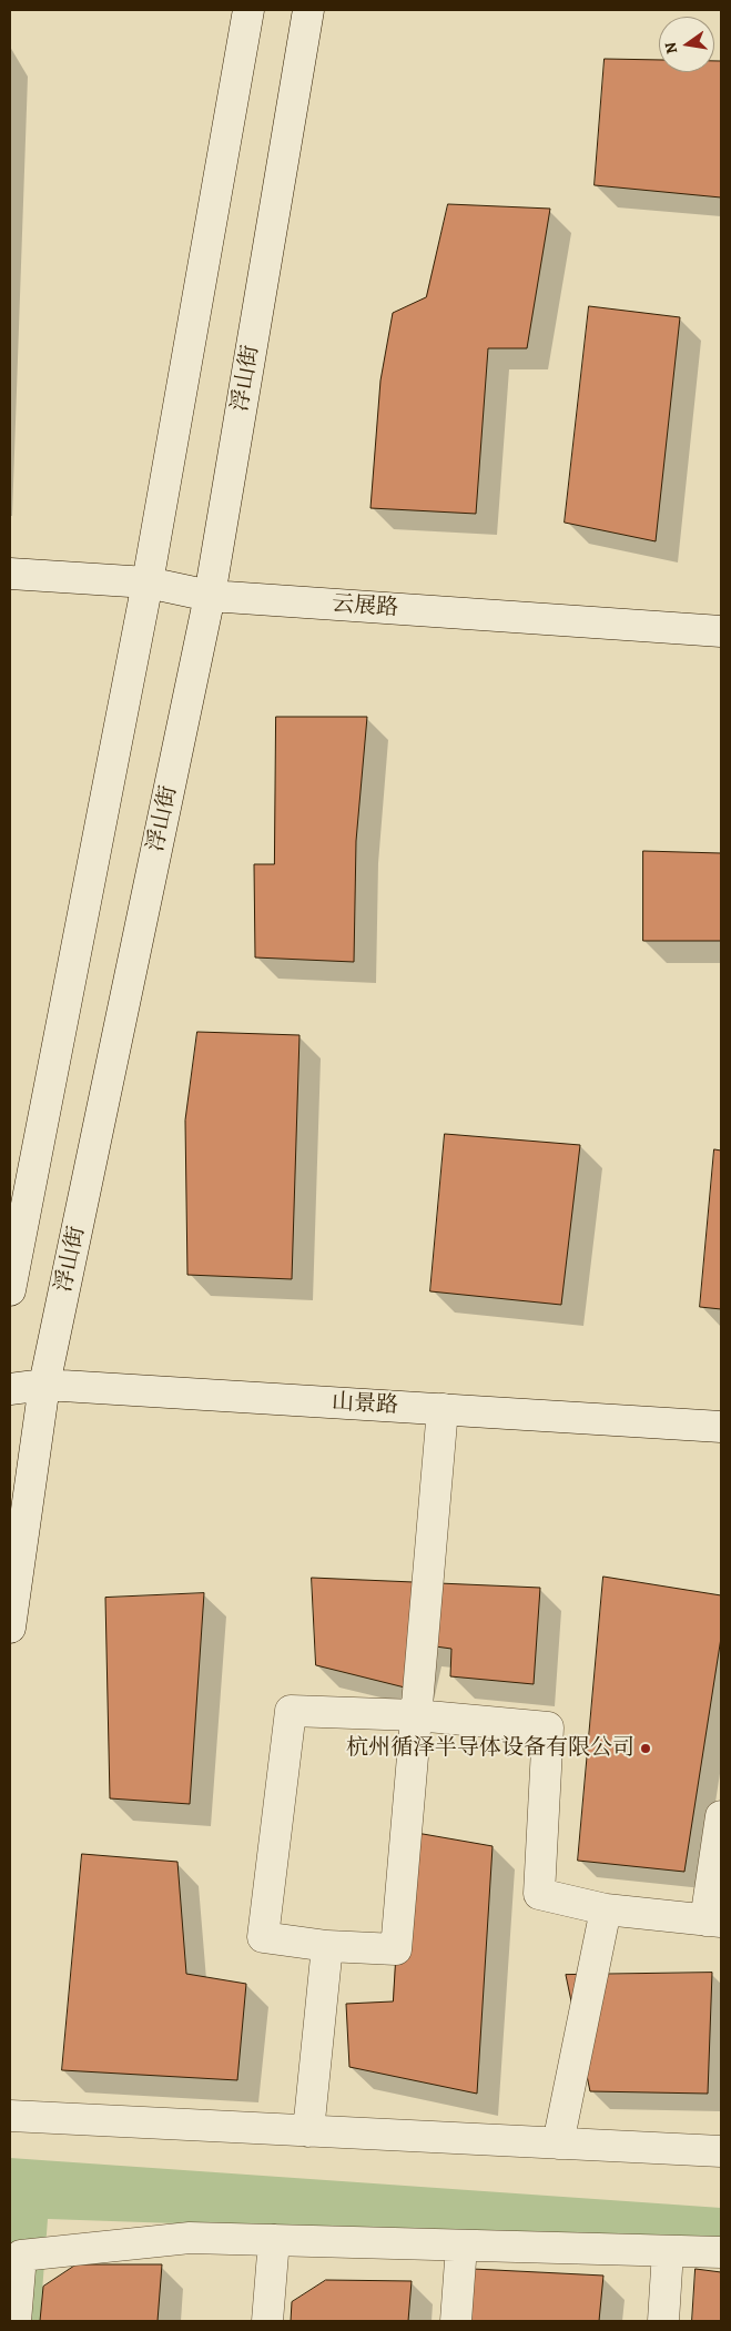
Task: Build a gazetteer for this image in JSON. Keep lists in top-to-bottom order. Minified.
{"streets":{"street":["浮山街","云展路","山景路"]},"crossings":[["浮山街","云展路"],["浮山街","山景路"]],"places":["杭州循泽半导体设备有限公司"],"north":"left"}
